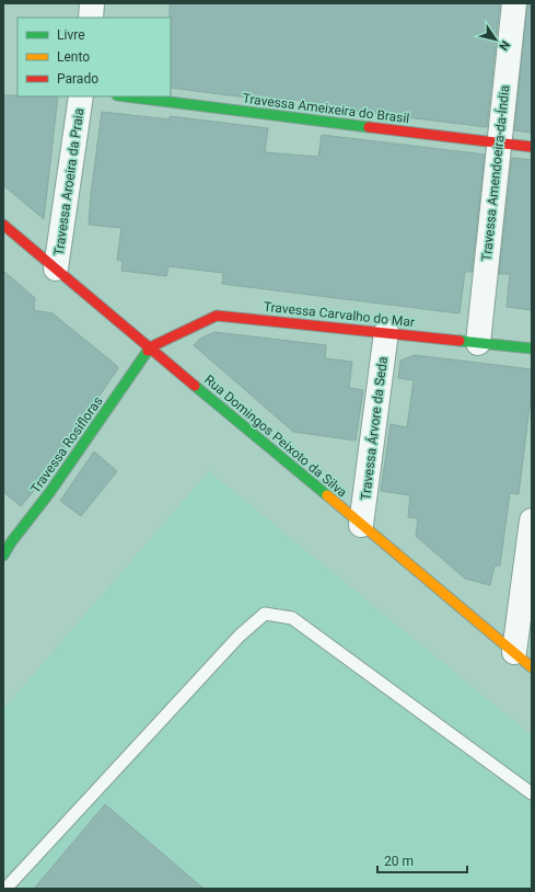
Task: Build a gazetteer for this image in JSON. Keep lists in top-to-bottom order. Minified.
{"streets":{"street":["Travessa Ameixeira do Brasil","Travessa Amendoeira-da-Índia","Travessa Aroeira da Praia","Travessa Carvalho do Mar","Travessa Árvore da Seda","Rua Domingos Peixoto da Silva","Travessa Rosifloras"]},"crossings":[["Travessa Ameixeira do Brasil","Travessa Amendoeira-da-Índia"],["Travessa Amendoeira-da-Índia","Travessa Carvalho do Mar"],["Travessa Aroeira da Praia","Rua Domingos Peixoto da Silva"],["Travessa Carvalho do Mar","Travessa Árvore da Seda"],["Travessa Carvalho do Mar","Rua Domingos Peixoto da Silva"],["Travessa Carvalho do Mar","Travessa Rosifloras"],["Travessa Árvore da Seda","Rua Domingos Peixoto da Silva"],["Rua Domingos Peixoto da Silva","Travessa Rosifloras"]],"legend":["Livre","Lento","Parado"],"scale_bar":"20 m","north":"bottom right"}
